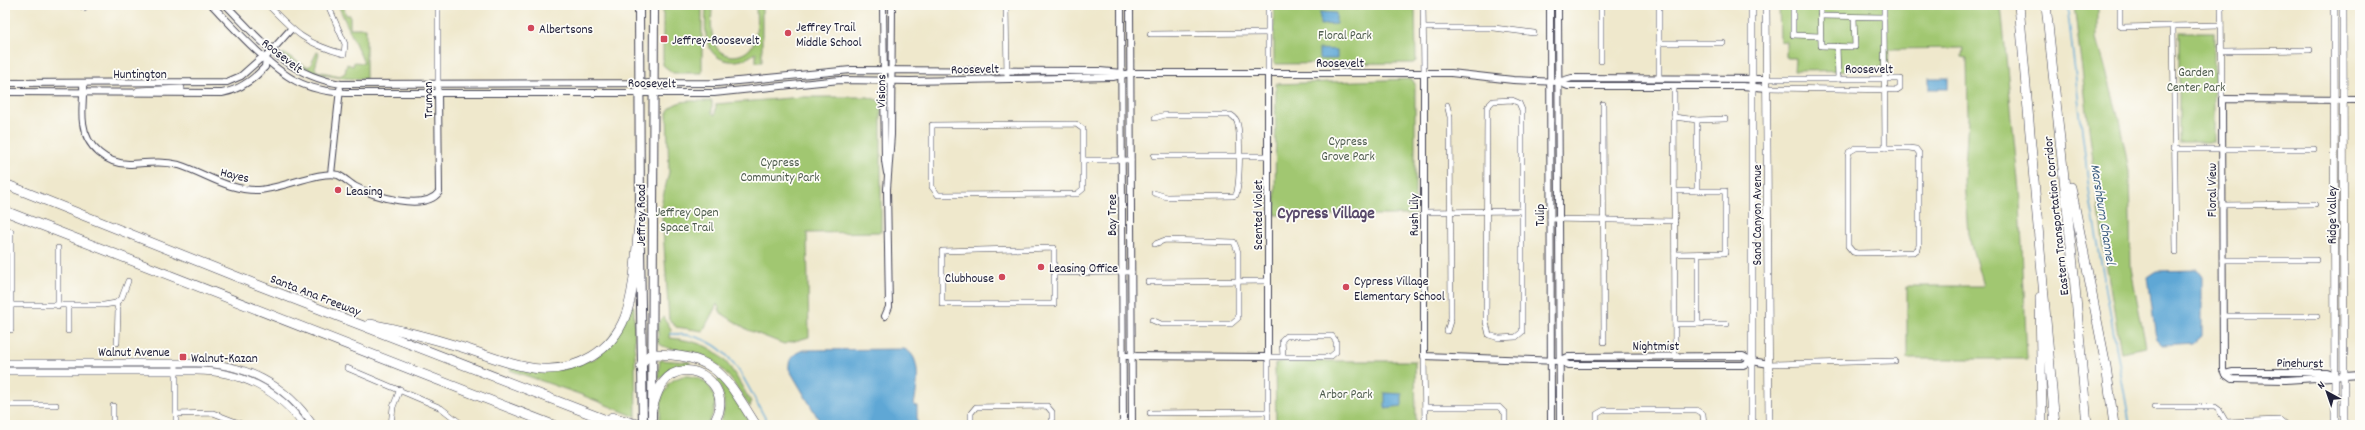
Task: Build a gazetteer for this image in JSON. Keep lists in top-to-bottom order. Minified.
{"streets":{"highway":["Eastern Transportation Corridor","Santa Ana Freeway"],"main road":["Jeffrey Road","Sand Canyon Avenue","Ridge Valley","Walnut Avenue"],"street":["Roosevelt","Huntington","Visions","Truman","Hayes","Floral View","Bay Tree","Scented Violet","Rush Lily","Tulip","Nightmist","Pinehurst"]},"crossings":[["Roosevelt","Huntington"],["Roosevelt","Visions"],["Roosevelt","Truman"],["Roosevelt","Jeffrey Road"],["Roosevelt","Bay Tree"],["Roosevelt","Scented Violet"],["Roosevelt","Rush Lily"],["Roosevelt","Tulip"],["Roosevelt","Sand Canyon Avenue"],["Huntington","Hayes"],["Truman","Hayes"],["Floral View","Pinehurst"],["Rush Lily","Nightmist"],["Tulip","Nightmist"],["Sand Canyon Avenue","Nightmist"],["Ridge Valley","Pinehurst"]],"districts":["Cypress Village"],"water":["Marshburn Channel"],"parks":["Floral Park","Garden Center Park","Cypress Grove Park","Cypress Community Park","Jeffrey Open Space Trail","Arbor Park"],"places":{"other":["Albertsons","Jeffrey Trail Middle School","Leasing","Leasing Office","Clubhouse","Cypress Village Elementary School"],"transit":["Jeffrey-Roosevelt","Walnut-Kazan"]},"north":"top left"}
